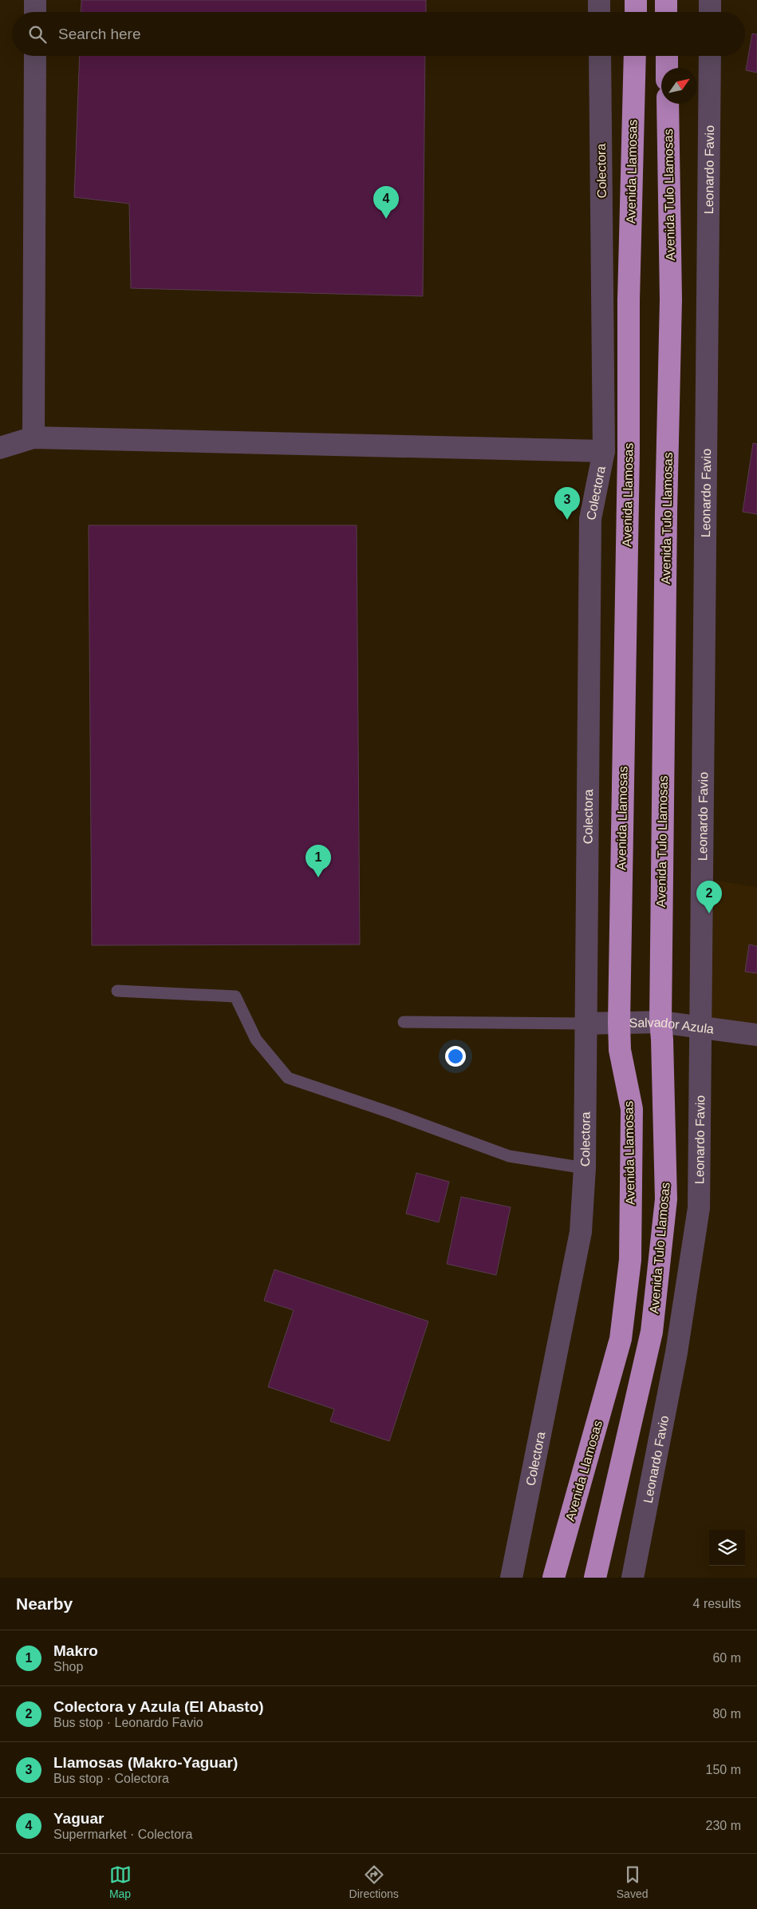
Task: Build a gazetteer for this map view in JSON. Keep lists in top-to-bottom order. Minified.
{"streets":{"highway":["Avenida Llamosas","Avenida Tulo Llamosas"],"street":["Leonardo Favio","Colectora","Salvador Azula"]},"crossings":[["Leonardo Favio","Salvador Azula"],["Colectora","Salvador Azula"],["Avenida Llamosas","Salvador Azula"],["Avenida Tulo Llamosas","Salvador Azula"]],"north":"top right","page":{"search":"Search here","pins":["4","3","1","2"],"heading":["Nearby","4 results"],"list":[{"mark":"1","name":"Makro","note":"Shop","value":"60 m"},{"mark":"2","name":"Colectora y Azula (El Abasto)","note":"Bus stop · Leonardo Favio","value":"80 m"},{"mark":"3","name":"Llamosas (Makro-Yaguar)","note":"Bus stop · Colectora","value":"150 m"},{"mark":"4","name":"Yaguar","note":"Supermarket · Colectora","value":"230 m"}],"nav":["Map","Directions","Saved"]}}
